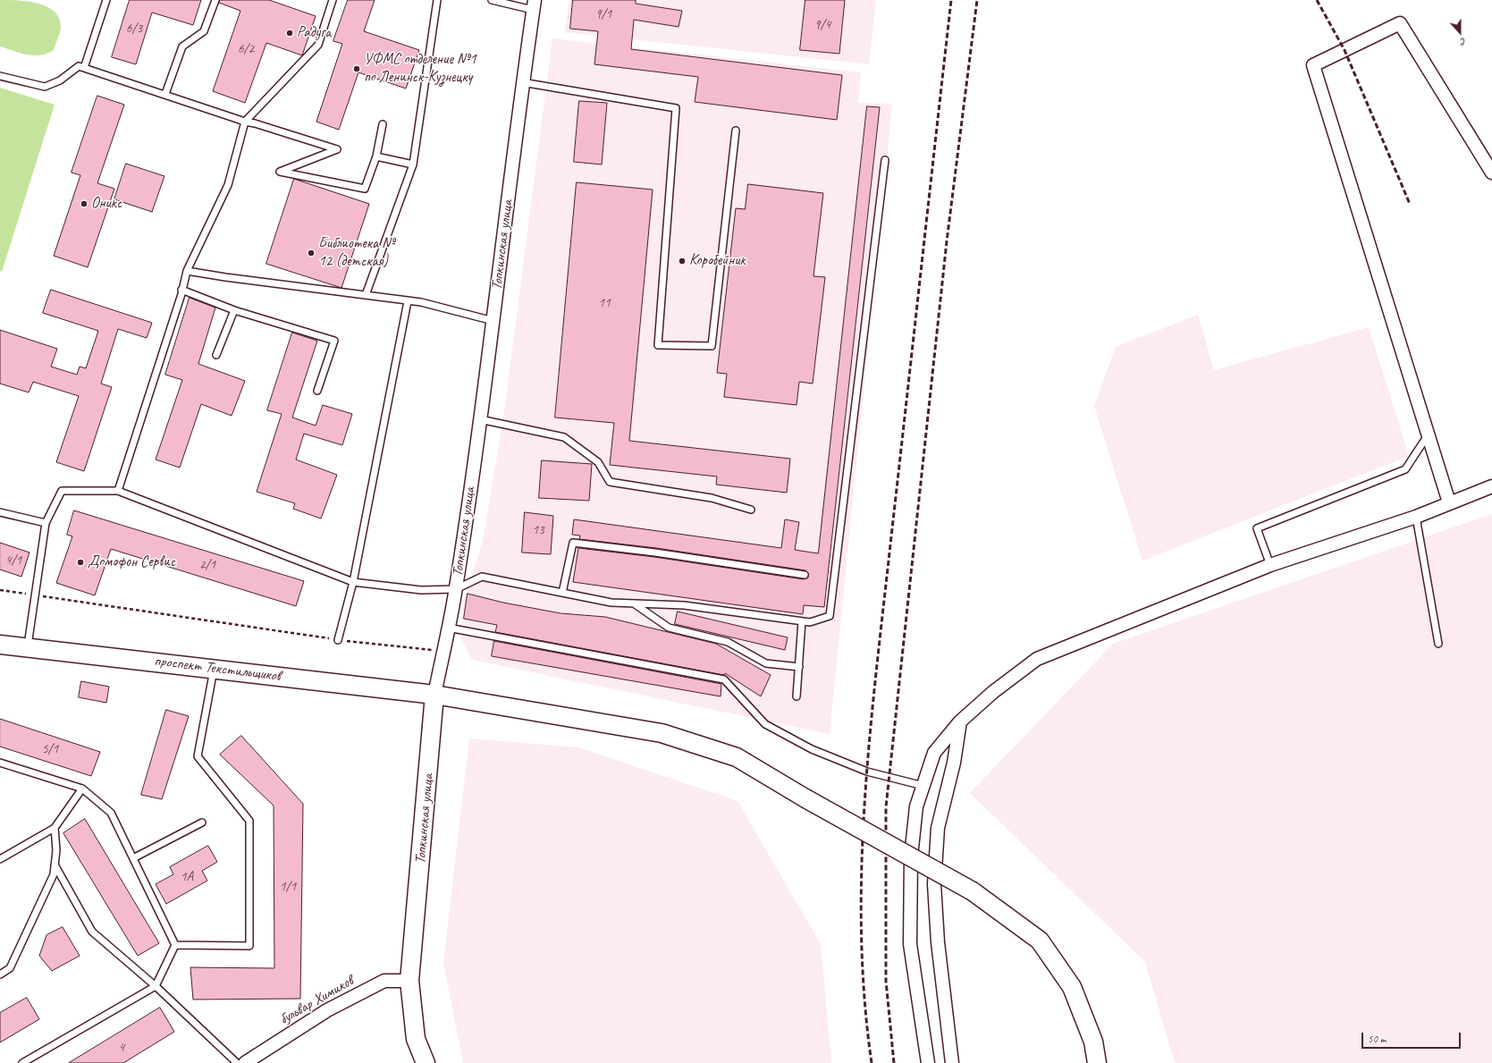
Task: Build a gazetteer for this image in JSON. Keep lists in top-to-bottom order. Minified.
{"streets":{"street":["Топкинская улица","проспект Текстильщиков","бульвар Химиков"]},"crossings":[["Топкинская улица","проспект Текстильщиков"],["Топкинская улица","бульвар Химиков"]],"places":["Радуга","УФМС отделение №1 по Ленинск-Кузнецку","Оникс","Библиотека № 12 (детская)","Коробейник","Домофон Сервис"],"house_numbers":["9/1","9/4","6/3","6/2","11","13","4/1","2/1","5/1","1А","1/1","4"],"scale_bar":"50 m","north":"bottom"}
